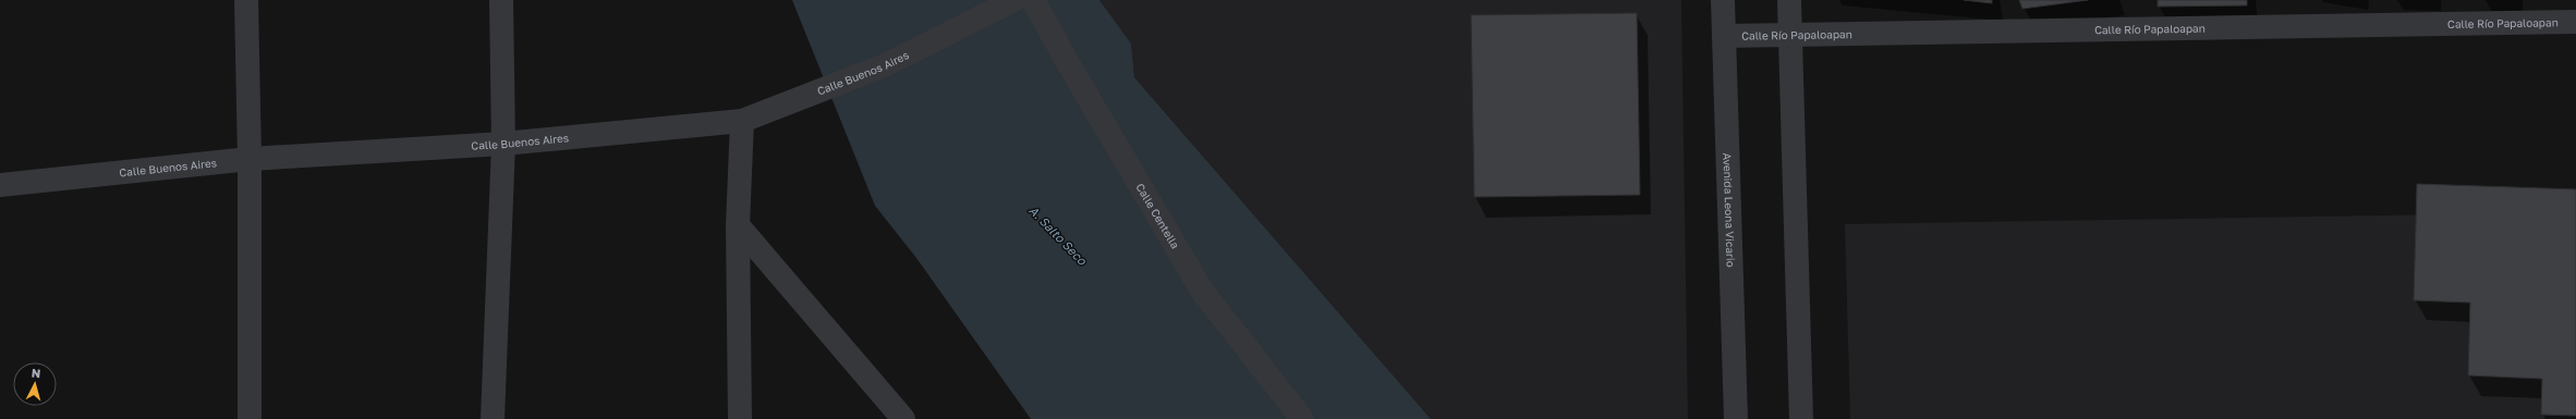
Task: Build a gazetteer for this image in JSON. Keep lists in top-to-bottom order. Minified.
{"streets":{"street":["Calle Río Papaloapan","Calle Buenos Aires","Avenida Leona Vicario","Calle Centella"]},"crossings":[["Calle Río Papaloapan","Avenida Leona Vicario"]],"water":["A. Salto Seco"],"north":"top"}
